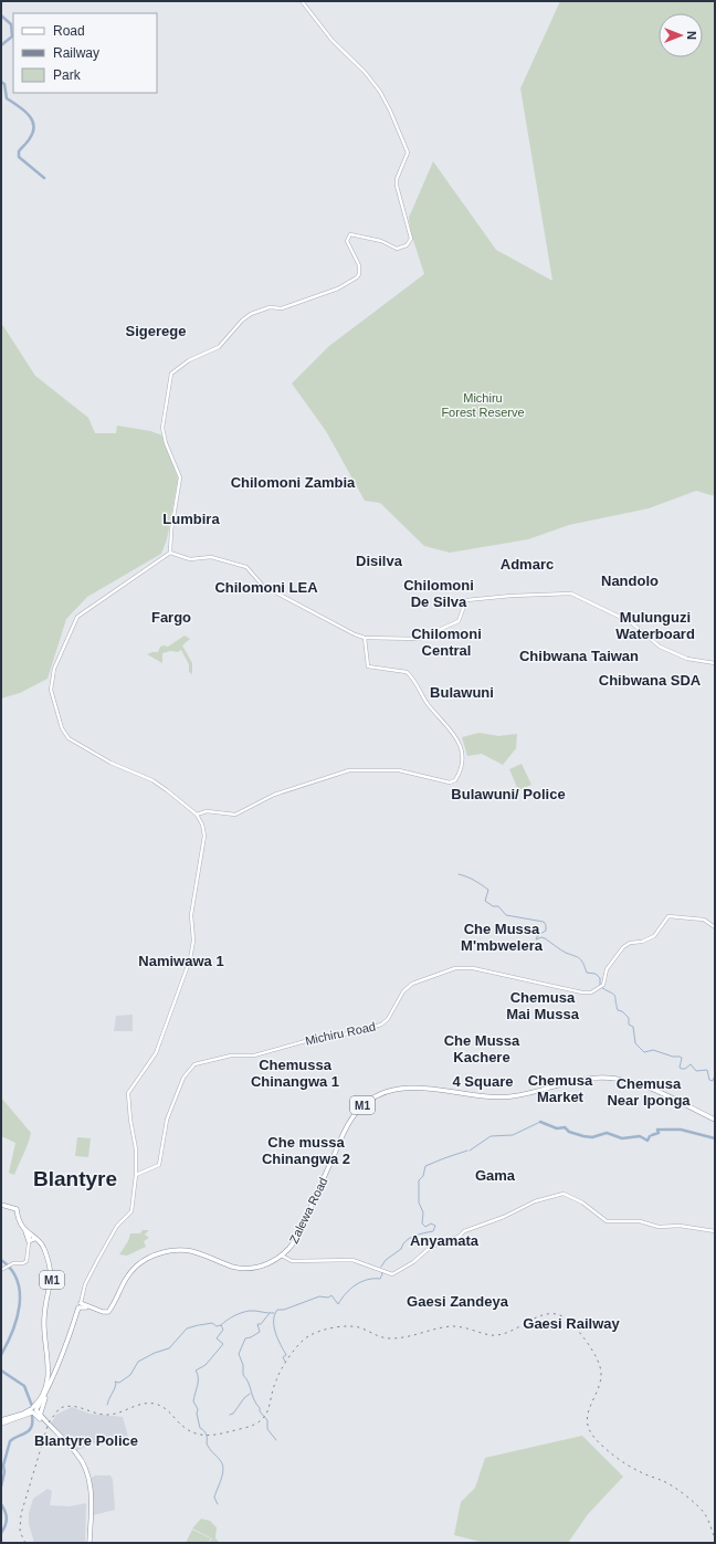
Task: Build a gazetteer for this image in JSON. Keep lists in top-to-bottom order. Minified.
{"streets":{"highway":["M1","Zalewa Road"],"street":["Michiru Road"]},"districts":["Sigerege","Chilomoni Zambia","Lumbira","Disilva","Admarc","Nandolo","Chilomoni De Silva","Chilomoni LEA","Fargo","Mulunguzi Waterboard","Chilomoni Central","Chibwana Taiwan","Chibwana SDA","Bulawuni","Bulawuni/ Police","Che Mussa M'mbwelera","Namiwawa 1","Chemusa Mai Mussa","Che Mussa Kachere","Chemussa Chinangwa 1","Chemusa Market","4 Square","Chemusa Near Iponga","Che mussa Chinangwa 2","Gama","Blantyre","Anyamata","Gaesi Zandeya","Gaesi Railway","Blantyre Police"],"parks":["Michiru Forest Reserve"],"legend":["Road","Railway","Park"],"north":"right"}
